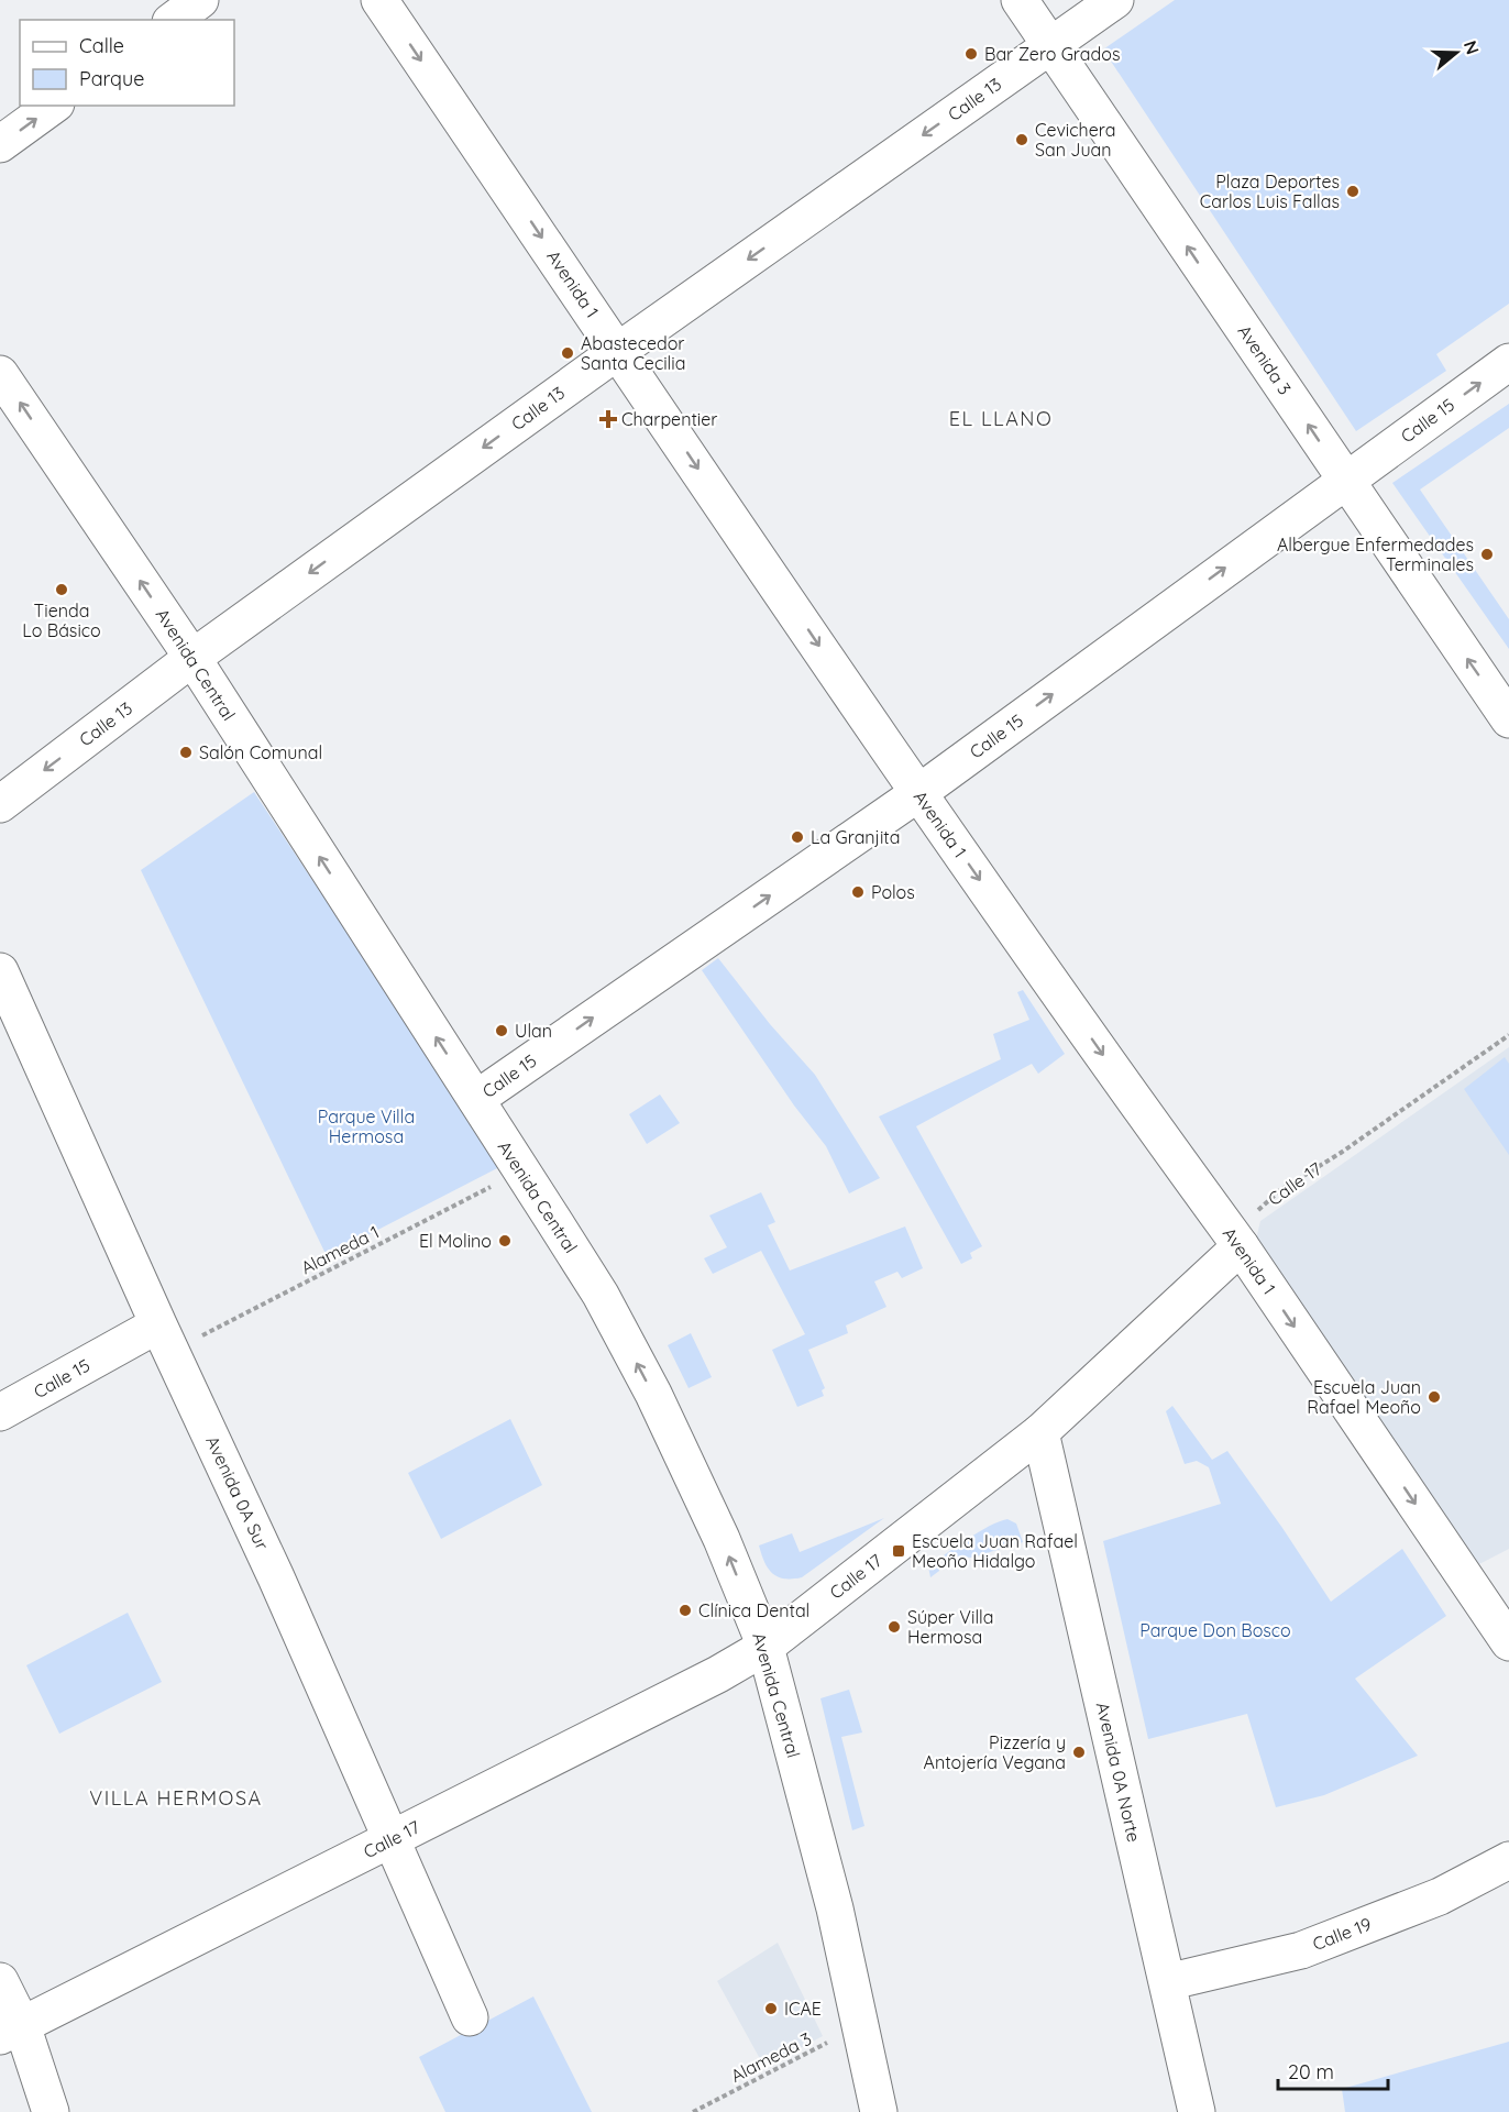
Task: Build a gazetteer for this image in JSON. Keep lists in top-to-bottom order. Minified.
{"streets":{"street":["Calle 13","Avenida 1","Avenida 3","Calle 15","Avenida Central","Calle 17","Avenida 0A Sur","Avenida 0A Norte","Calle 19"],"path":["Alameda 1","Alameda 3"]},"crossings":[["Calle 13","Avenida 1"],["Calle 13","Avenida 3"],["Calle 13","Avenida Central"],["Avenida 1","Calle 15"],["Avenida 1","Calle 17"],["Avenida 3","Calle 15"],["Calle 15","Avenida Central"],["Calle 15","Alameda 1"],["Calle 15","Avenida 0A Sur"],["Avenida Central","Calle 17"],["Avenida Central","Alameda 1"],["Avenida Central","Alameda 3"],["Calle 17","Avenida 0A Sur"],["Calle 17","Avenida 0A Norte"],["Alameda 1","Avenida 0A Sur"],["Avenida 0A Norte","Calle 19"]],"one_way":["Calle 13","Avenida 1","Avenida 3","Calle 15","Avenida Central"],"districts":["EL LLANO","VILLA HERMOSA"],"parks":["Parque Villa Hermosa","Parque Don Bosco"],"places":{"other":["Bar Zero Grados","Cevichera San Juan","Plaza Deportes Carlos Luis Fallas","Abastecedor Santa Cecilia","Albergue Enfermedades Terminales","Tienda Lo Básico","Salón Comunal","La Granjita","Polos","Ulan","El Molino","Escuela Juan Rafael Meoño","Clínica Dental","Súper Villa Hermosa","Pizzería y Antojería Vegana","ICAE"],"health":["Charpentier"],"transit":["Escuela Juan Rafael Meoño Hidalgo"]},"legend":["Calle","Parque"],"scale_bar":"20 m","north":"right"}
